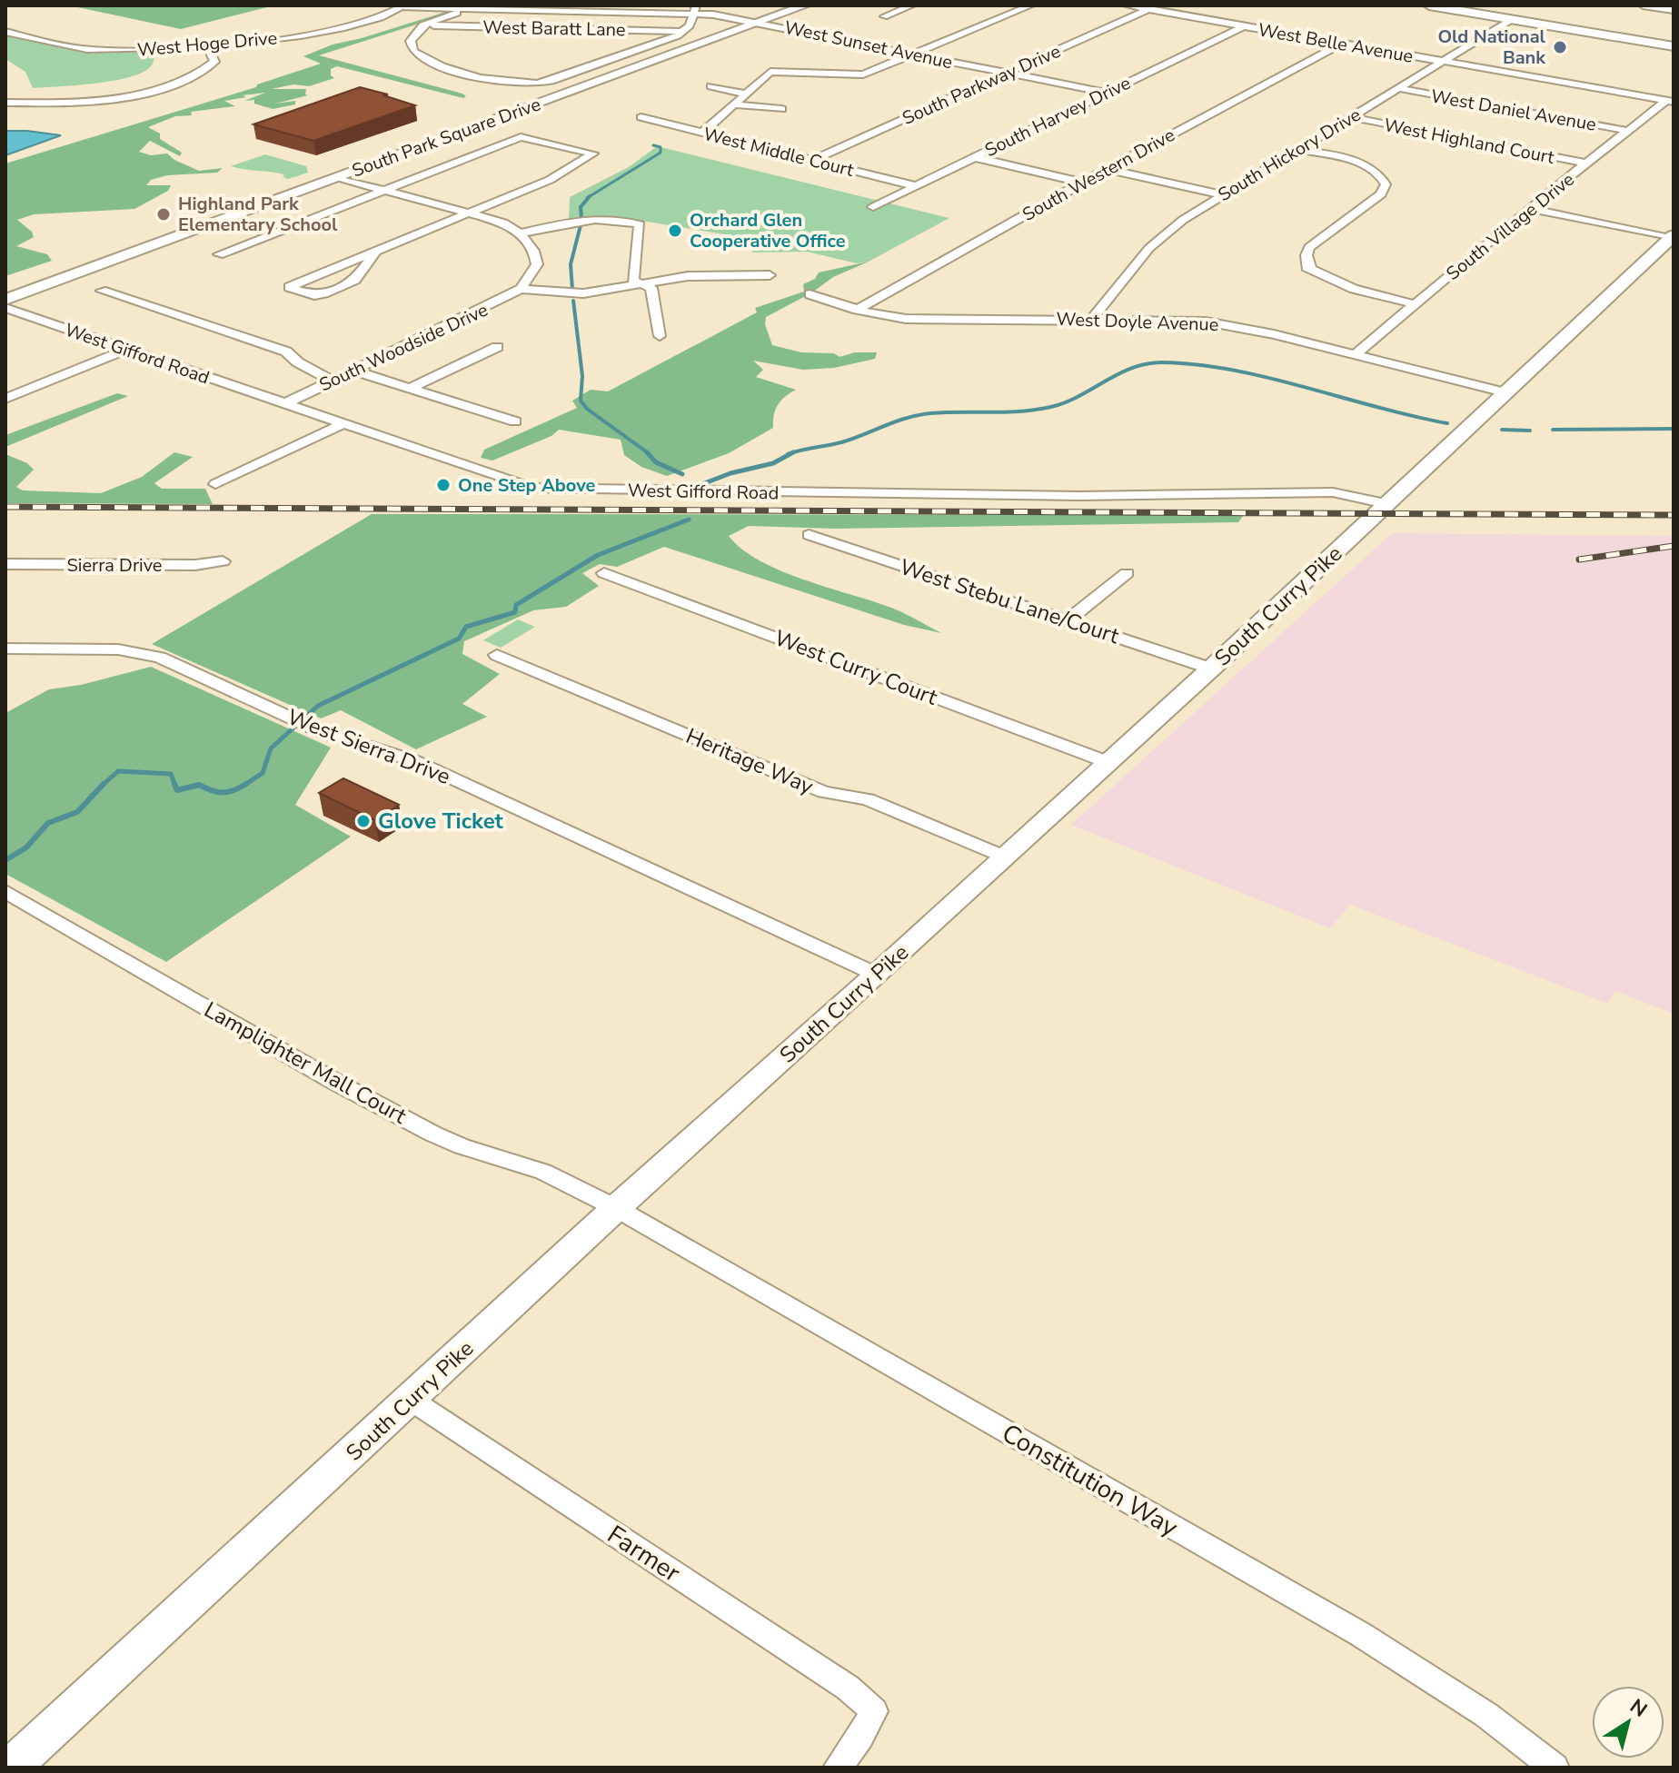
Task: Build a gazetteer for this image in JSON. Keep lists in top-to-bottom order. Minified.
{"streets":{"main road":["South Park Square Drive","South Curry Pike"],"street":["West Baratt Lane","West Belle Avenue","West Hoge Drive","West Sunset Avenue","South Parkway Drive","West Daniel Avenue","South Harvey Drive","West Highland Court","West Middle Court","South Hickory Drive","South Western Drive","South Village Drive","West Doyle Avenue","South Woodside Drive","West Gifford Road","Sierra Drive","West Stebu Lane/Court","West Curry Court","West Sierra Drive","Heritage Way","Lamplighter Mall Court","Constitution Way","Farmer"]},"crossings":[["West Belle Avenue","South Parkway Drive"],["West Belle Avenue","South Harvey Drive"],["West Belle Avenue","South Hickory Drive"],["West Belle Avenue","South Western Drive"],["West Belle Avenue","South Village Drive"],["West Sunset Avenue","South Parkway Drive"],["West Sunset Avenue","South Harvey Drive"],["West Sunset Avenue","South Park Square Drive"],["South Parkway Drive","West Middle Court"],["West Daniel Avenue","South Hickory Drive"],["West Daniel Avenue","South Village Drive"],["South Harvey Drive","West Middle Court"],["West Highland Court","South Hickory Drive"],["West Highland Court","South Village Drive"],["South Hickory Drive","West Doyle Avenue"],["South Western Drive","West Doyle Avenue"],["South Village Drive","West Doyle Avenue"],["West Doyle Avenue","South Curry Pike"],["South Woodside Drive","West Gifford Road"],["West Gifford Road","South Curry Pike"],["West Stebu Lane/Court","South Curry Pike"],["South Curry Pike","West Curry Court"],["South Curry Pike","West Sierra Drive"],["South Curry Pike","Heritage Way"],["South Curry Pike","Lamplighter Mall Court"],["South Curry Pike","Constitution Way"],["South Curry Pike","Farmer"],["Lamplighter Mall Court","Constitution Way"]],"places":["Old National Bank","Highland Park Elementary School","Orchard Glen Cooperative Office","One Step Above","Glove Ticket"],"north":"top right"}
